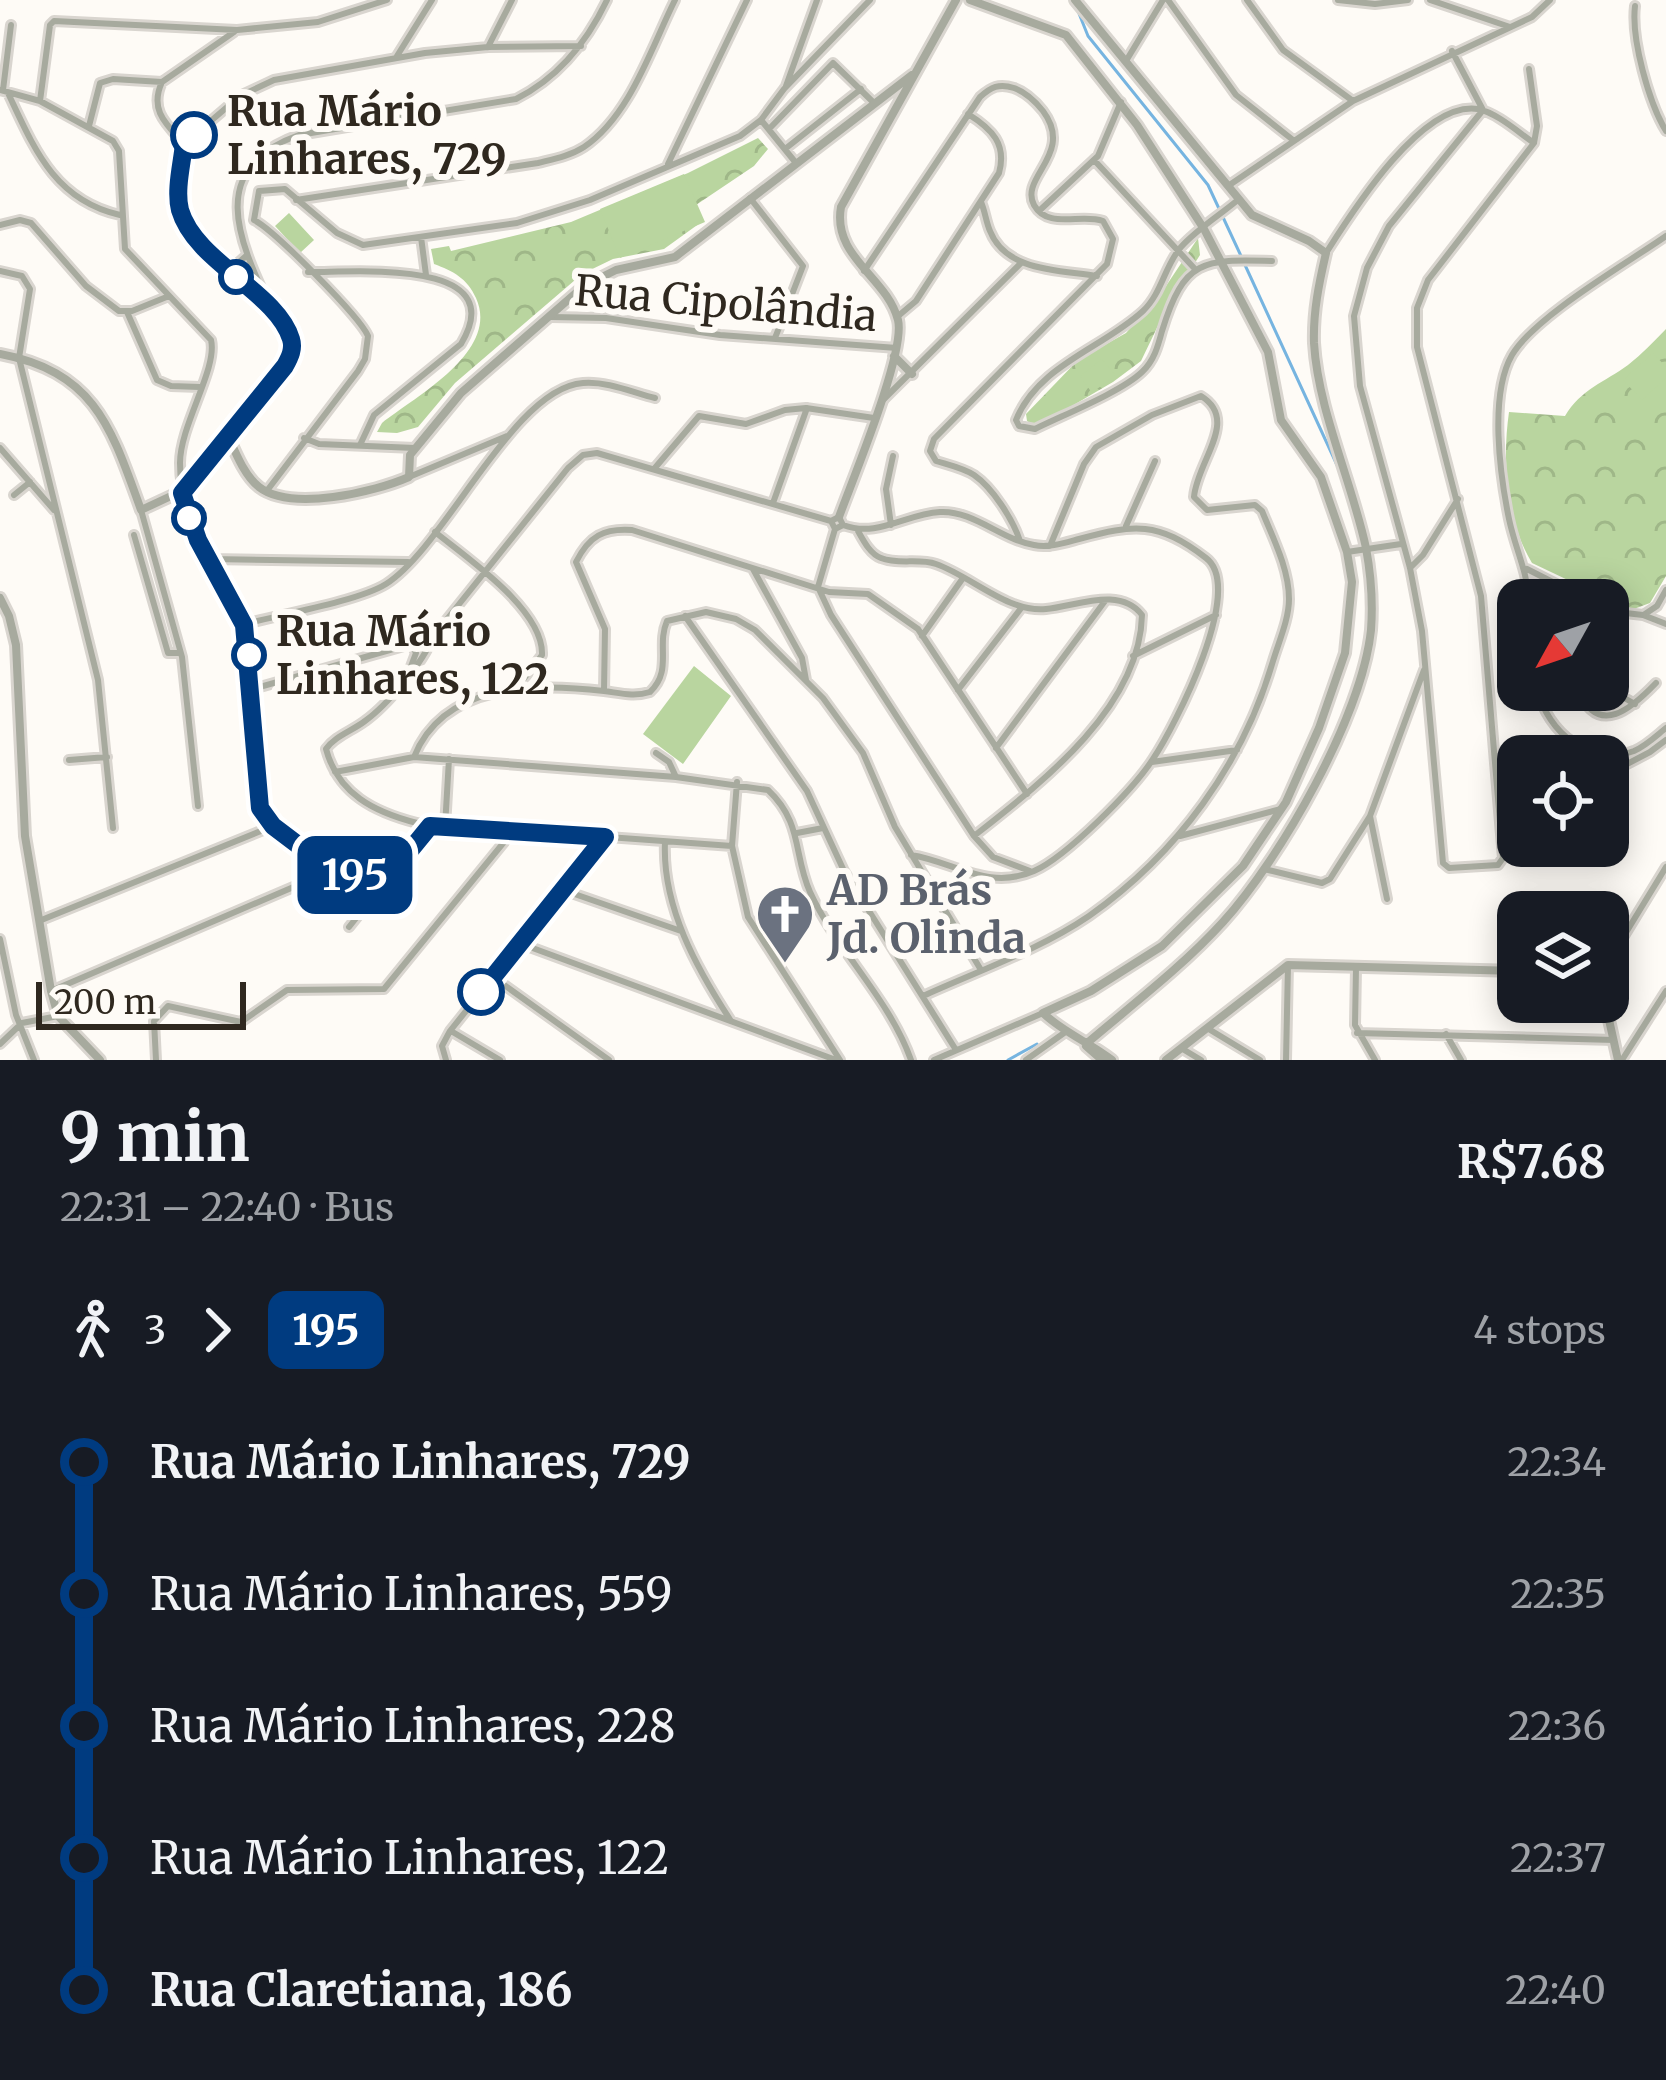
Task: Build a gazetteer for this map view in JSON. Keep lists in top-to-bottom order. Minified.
{"streets":{"street":["Rua Cipolândia"]},"places":{"other":["Rua Mário Linhares, 729","Rua Mário Linhares, 122"],"church":["AD Brás Jd. Olinda"]},"lines":["bus line 195"],"scale_bar":"200 m","north":"bottom left","page":{"on_map":"195","scale":"200 m","heading":["9 min","22:31 – 22:40 · Bus","R$7.68"],"legs":["3","195","4 stops"],"list":[{"name":"Rua Mário Linhares, 729","value":"22:34"},{"name":"Rua Mário Linhares, 559","value":"22:35"},{"name":"Rua Mário Linhares, 228","value":"22:36"},{"name":"Rua Mário Linhares, 122","value":"22:37"},{"name":"Rua Claretiana, 186","value":"22:40"}]}}
